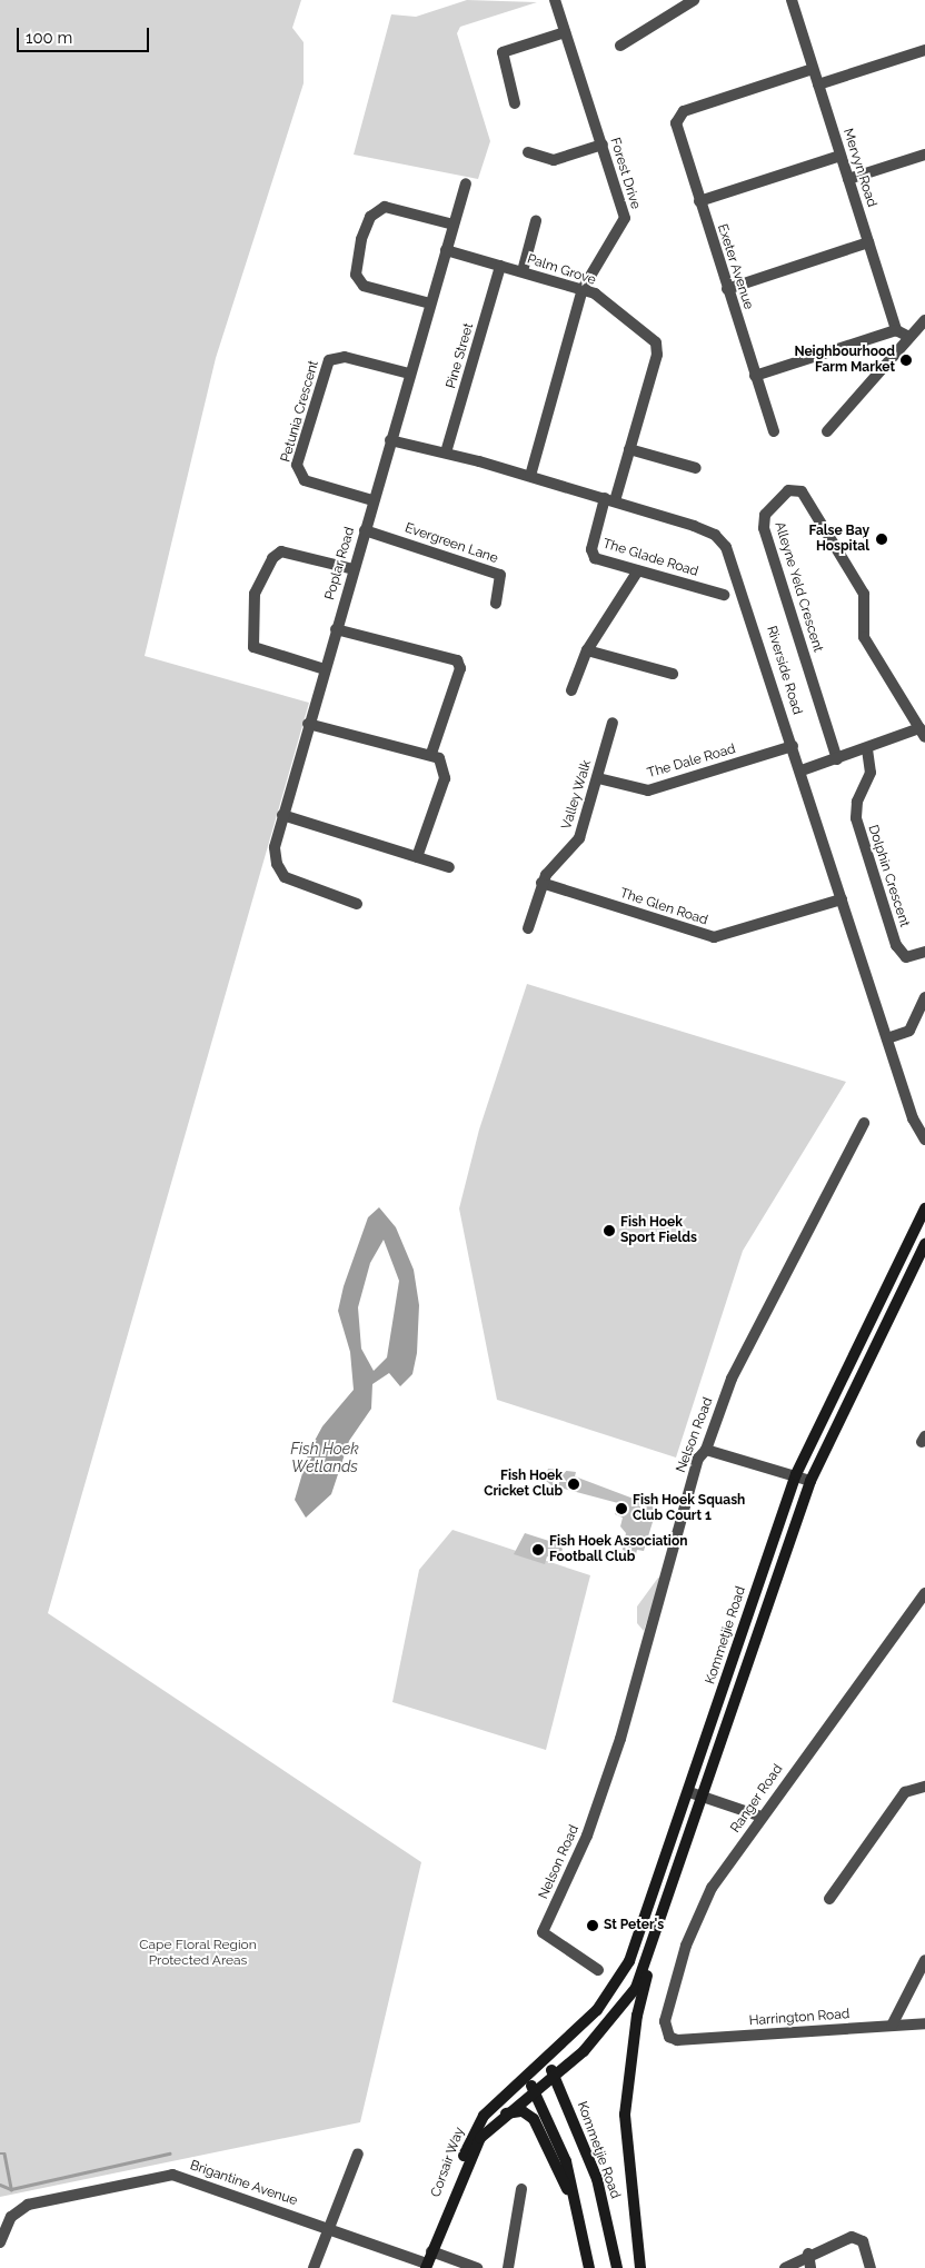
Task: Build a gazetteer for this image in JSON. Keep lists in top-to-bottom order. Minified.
{"streets":{"main road":["Kommetjie Road","Corsair Way"],"street":["Mervyn Road","Forest Drive","Exeter Avenue","Palm Grove","Pine Street","Petunia Crescent","Evergreen Lane","The Glade Road","Poplar Road","Alleyne Yeld Crescent","Riverside Road","The Dale Road","Valley Walk","Dolphin Crescent","The Glen Road","Nelson Road","Ranger Road","Harrington Road","Brigantine Avenue"]},"crossings":[["Mervyn Road","Exeter Avenue"],["Forest Drive","Palm Grove"],["Forest Drive","Riverside Road"],["Palm Grove","Pine Street"],["Palm Grove","The Glade Road"],["Palm Grove","Poplar Road"],["Palm Grove","Riverside Road"],["Pine Street","Riverside Road"],["Petunia Crescent","Poplar Road"],["Evergreen Lane","Poplar Road"],["The Glade Road","Riverside Road"],["Poplar Road","Riverside Road"],["Riverside Road","The Dale Road"],["Riverside Road","The Glen Road"],["The Dale Road","Valley Walk"],["Valley Walk","The Glen Road"],["Kommetjie Road","Corsair Way"],["Ranger Road","Harrington Road"],["Corsair Way","Brigantine Avenue"]],"water":["Fish Hoek Wetlands"],"parks":["Cape Floral Region Protected Areas"],"places":["Neighbourhood Farm Market","False Bay Hospital","Fish Hoek Sport Fields","Fish Hoek Cricket Club","Fish Hoek Squash Club Court 1","Fish Hoek Association Football Club","St Peter's"],"scale_bar":"100 m"}
